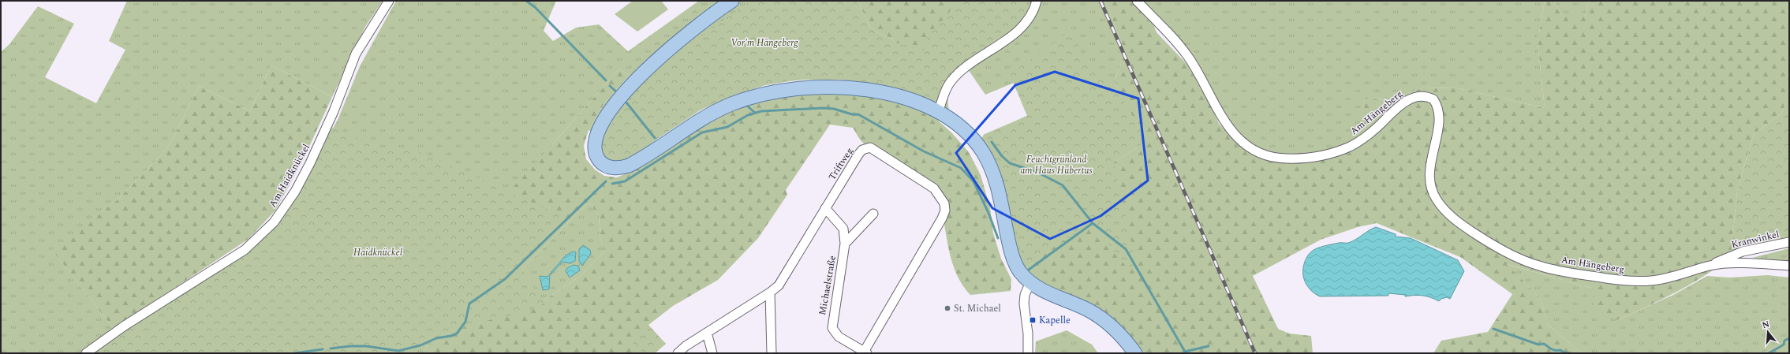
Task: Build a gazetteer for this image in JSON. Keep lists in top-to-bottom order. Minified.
{"streets":{"street":["Am Hängeberg","Triftweg","Am Haidknückel","Kranwinkel","Michaelstraße"]},"crossings":[["Am Hängeberg","Kranwinkel"],["Triftweg","Michaelstraße"]],"parks":["Vor'm Hängeberg","Feuchtgrünland am Haus Hubertus","Haidknückel"],"places":{"other":["St. Michael"],"transit":["Kapelle"]},"north":"top"}
